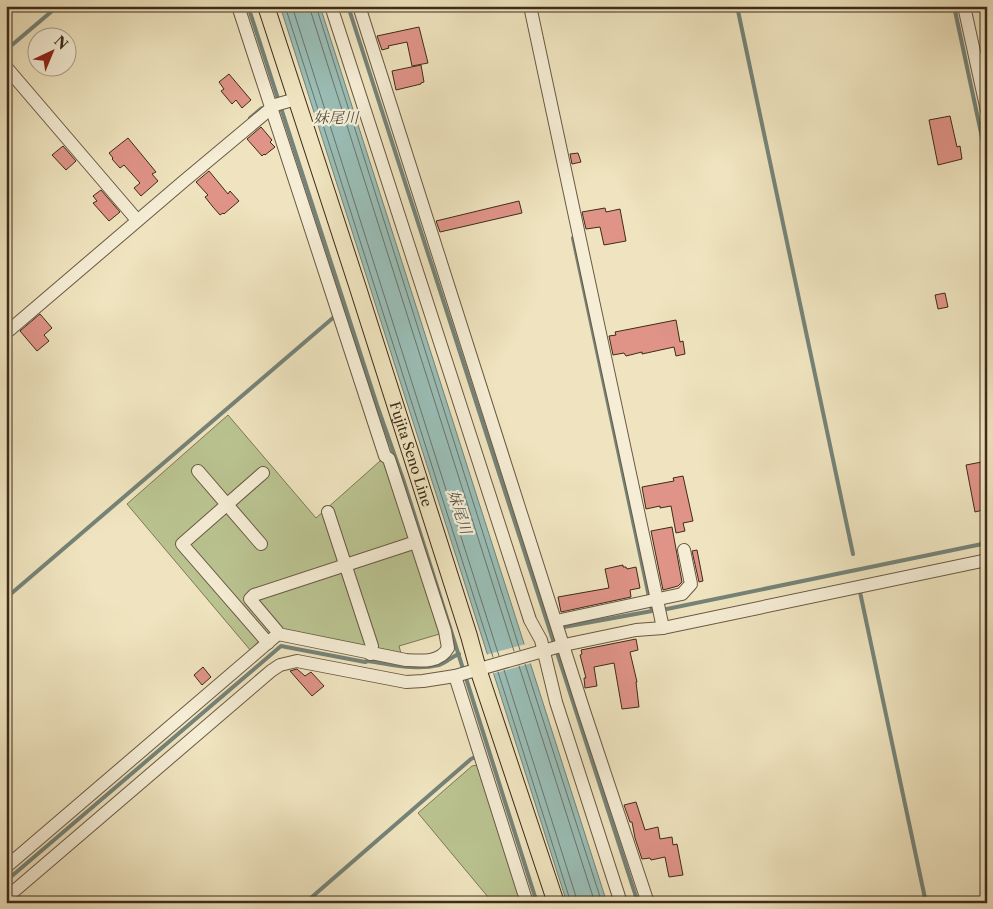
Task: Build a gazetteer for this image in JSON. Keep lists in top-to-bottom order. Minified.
{"streets":{"main road":["Fujita Seno Line"]},"water":["妹尾川"],"north":"top right"}
